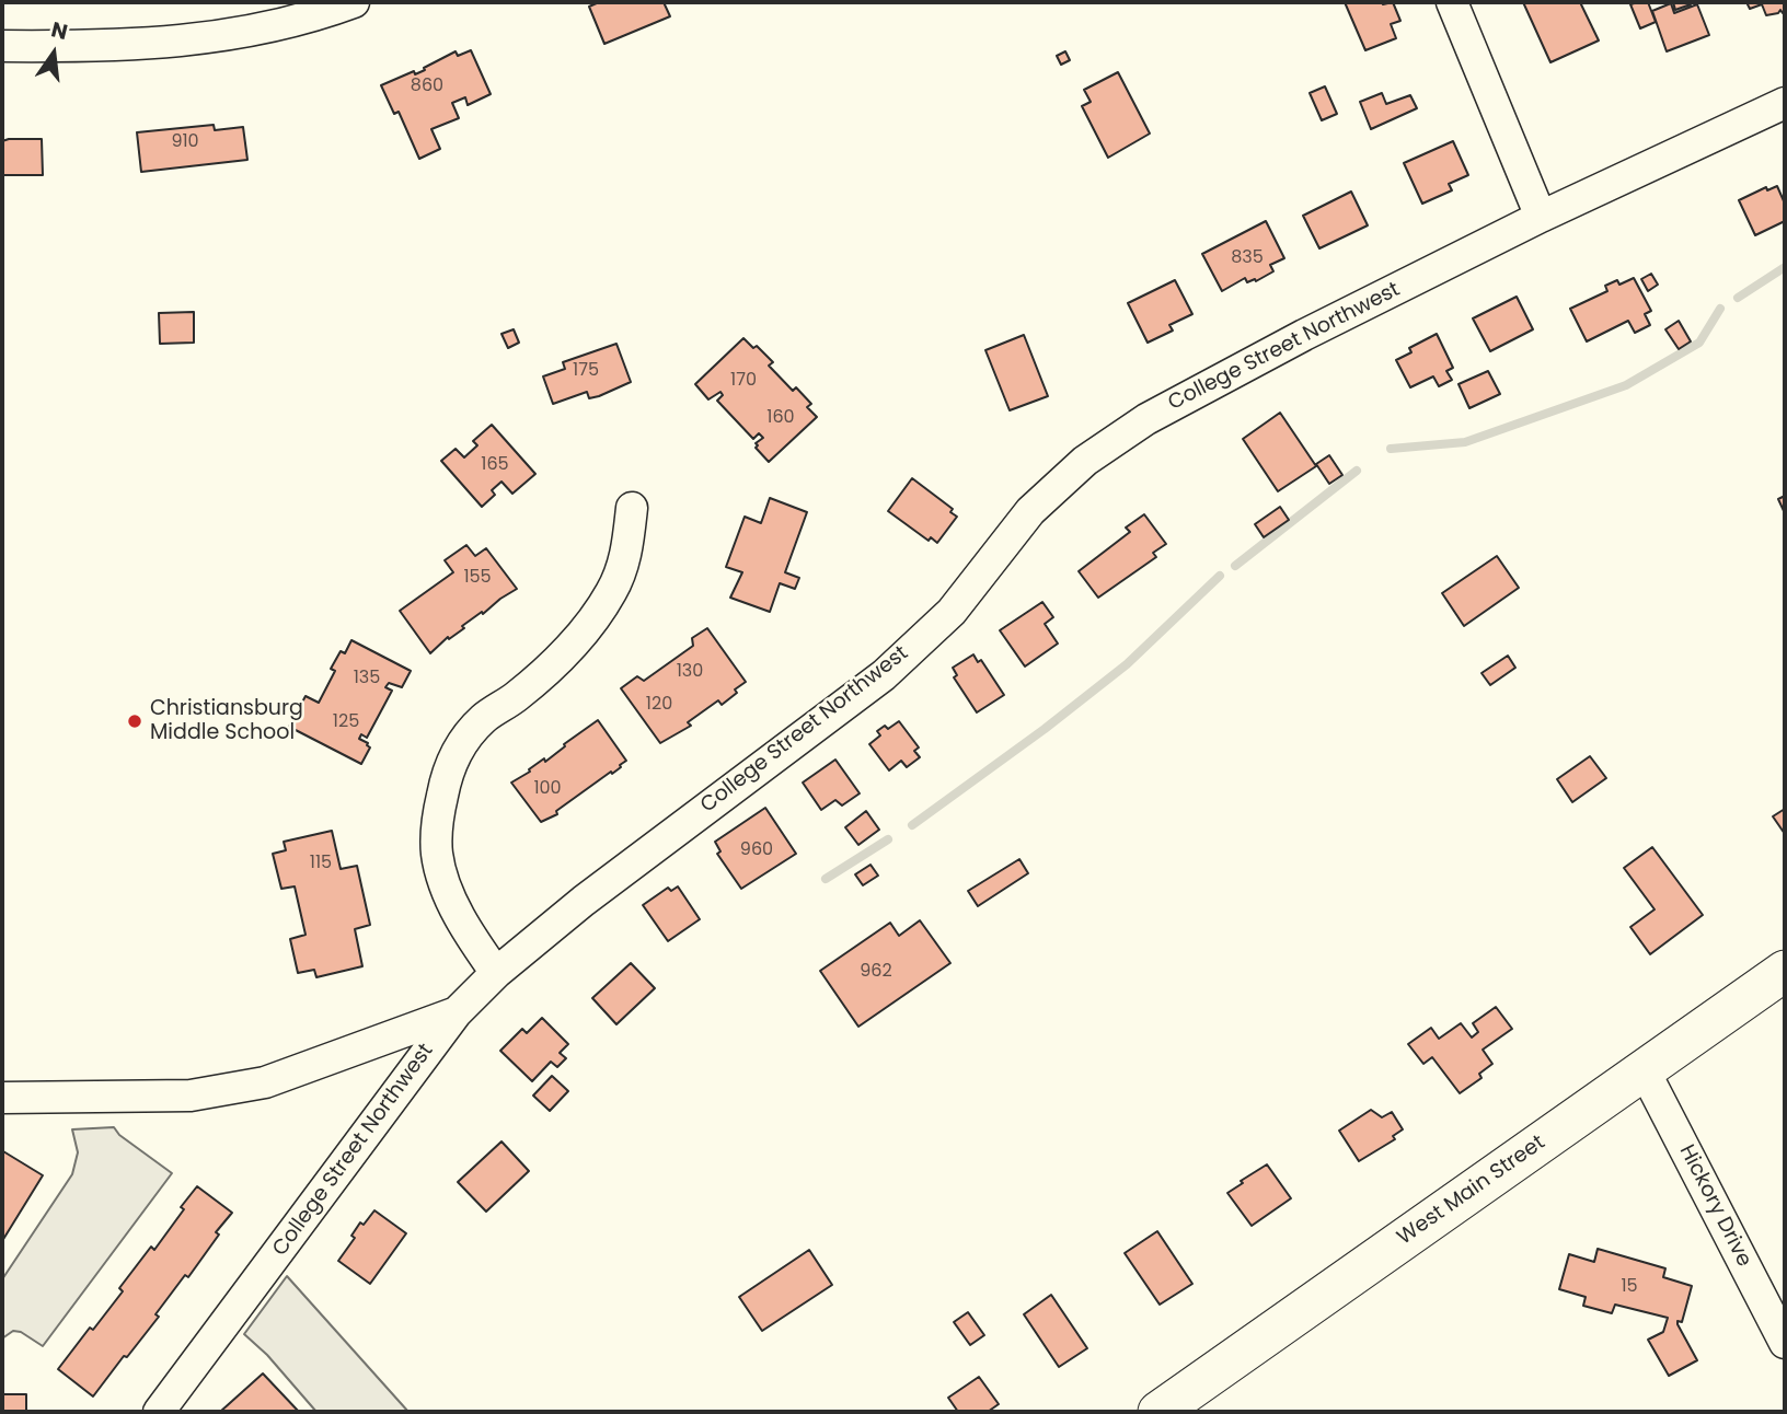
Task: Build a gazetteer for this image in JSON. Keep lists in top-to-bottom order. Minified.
{"streets":{"main road":["West Main Street"],"street":["College Street Northwest","Hickory Drive"]},"crossings":[["West Main Street","Hickory Drive"]],"places":["Christiansburg Middle School"],"house_numbers":["860","910","835","175","170","160","165","155","130","135","120","125","100","960","115","962","15"],"north":"top"}
